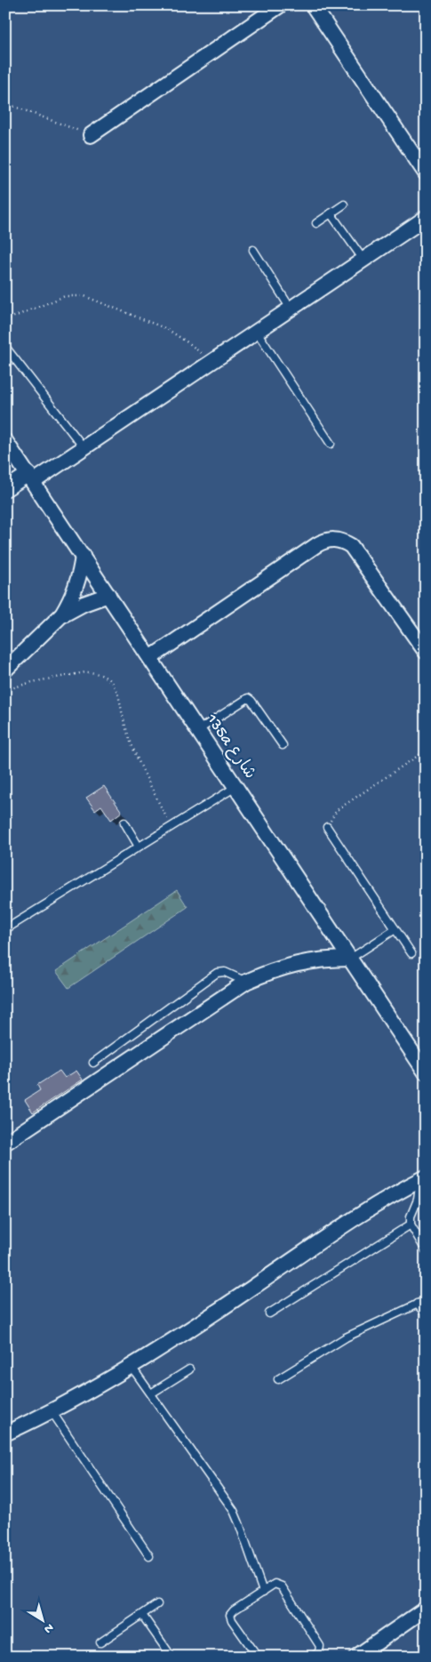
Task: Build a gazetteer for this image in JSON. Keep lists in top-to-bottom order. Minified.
{"streets":{"street":["135a شارع"]},"north":"bottom right"}
